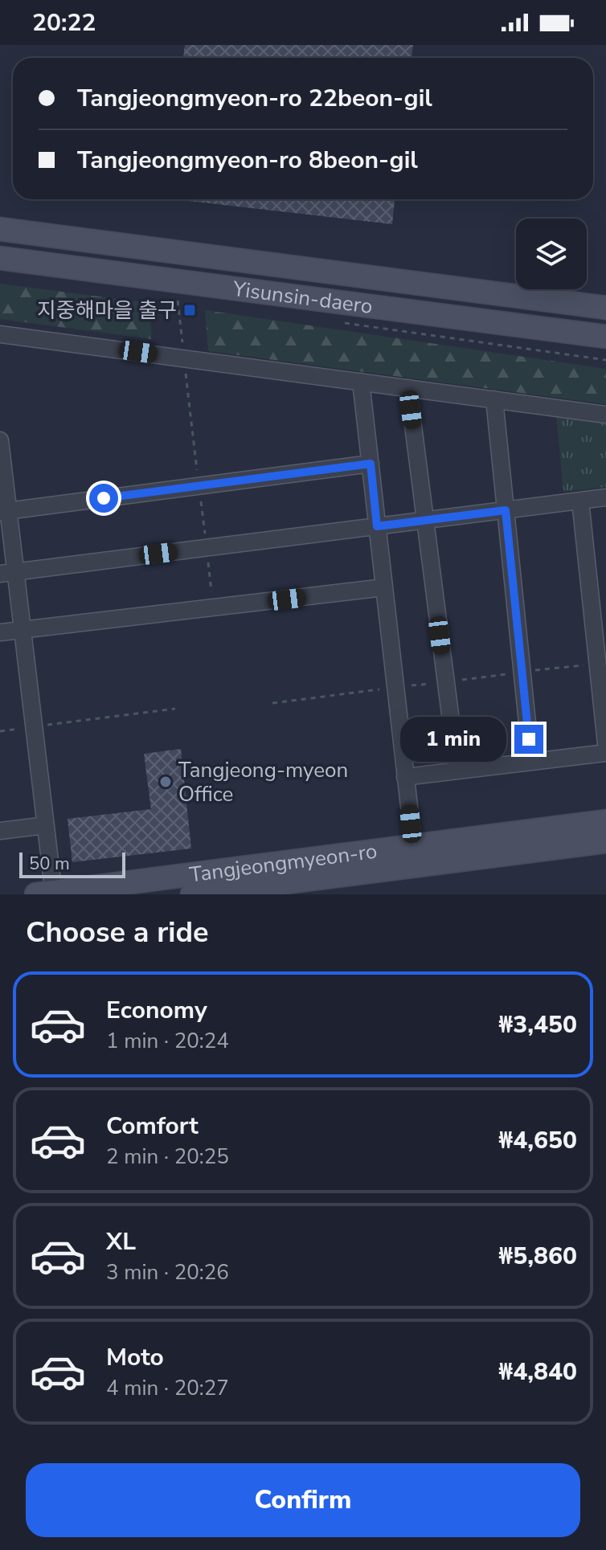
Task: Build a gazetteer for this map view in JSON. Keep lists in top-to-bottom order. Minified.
{"streets":{"main road":["Yisunsin-daero","Tangjeongmyeon-ro"]},"places":{"transit":["지중해마을 출구"],"other":["Tangjeong-myeon Office"]},"scale_bar":"50 m","page":{"status":"20:22","banner":["Tangjeongmyeon-ro 22beon-gil","Tangjeongmyeon-ro 8beon-gil"],"bubble":"1 min","scale":"50 m","heading":"Choose a ride","list":[{"name":"Economy","note":"1 min · 20:24","value":"₩3,450"},{"name":"Comfort","note":"2 min · 20:25","value":"₩4,650"},{"name":"XL","note":"3 min · 20:26","value":"₩5,860"},{"name":"Moto","note":"4 min · 20:27","value":"₩4,840"}],"buttons":"Confirm"}}
